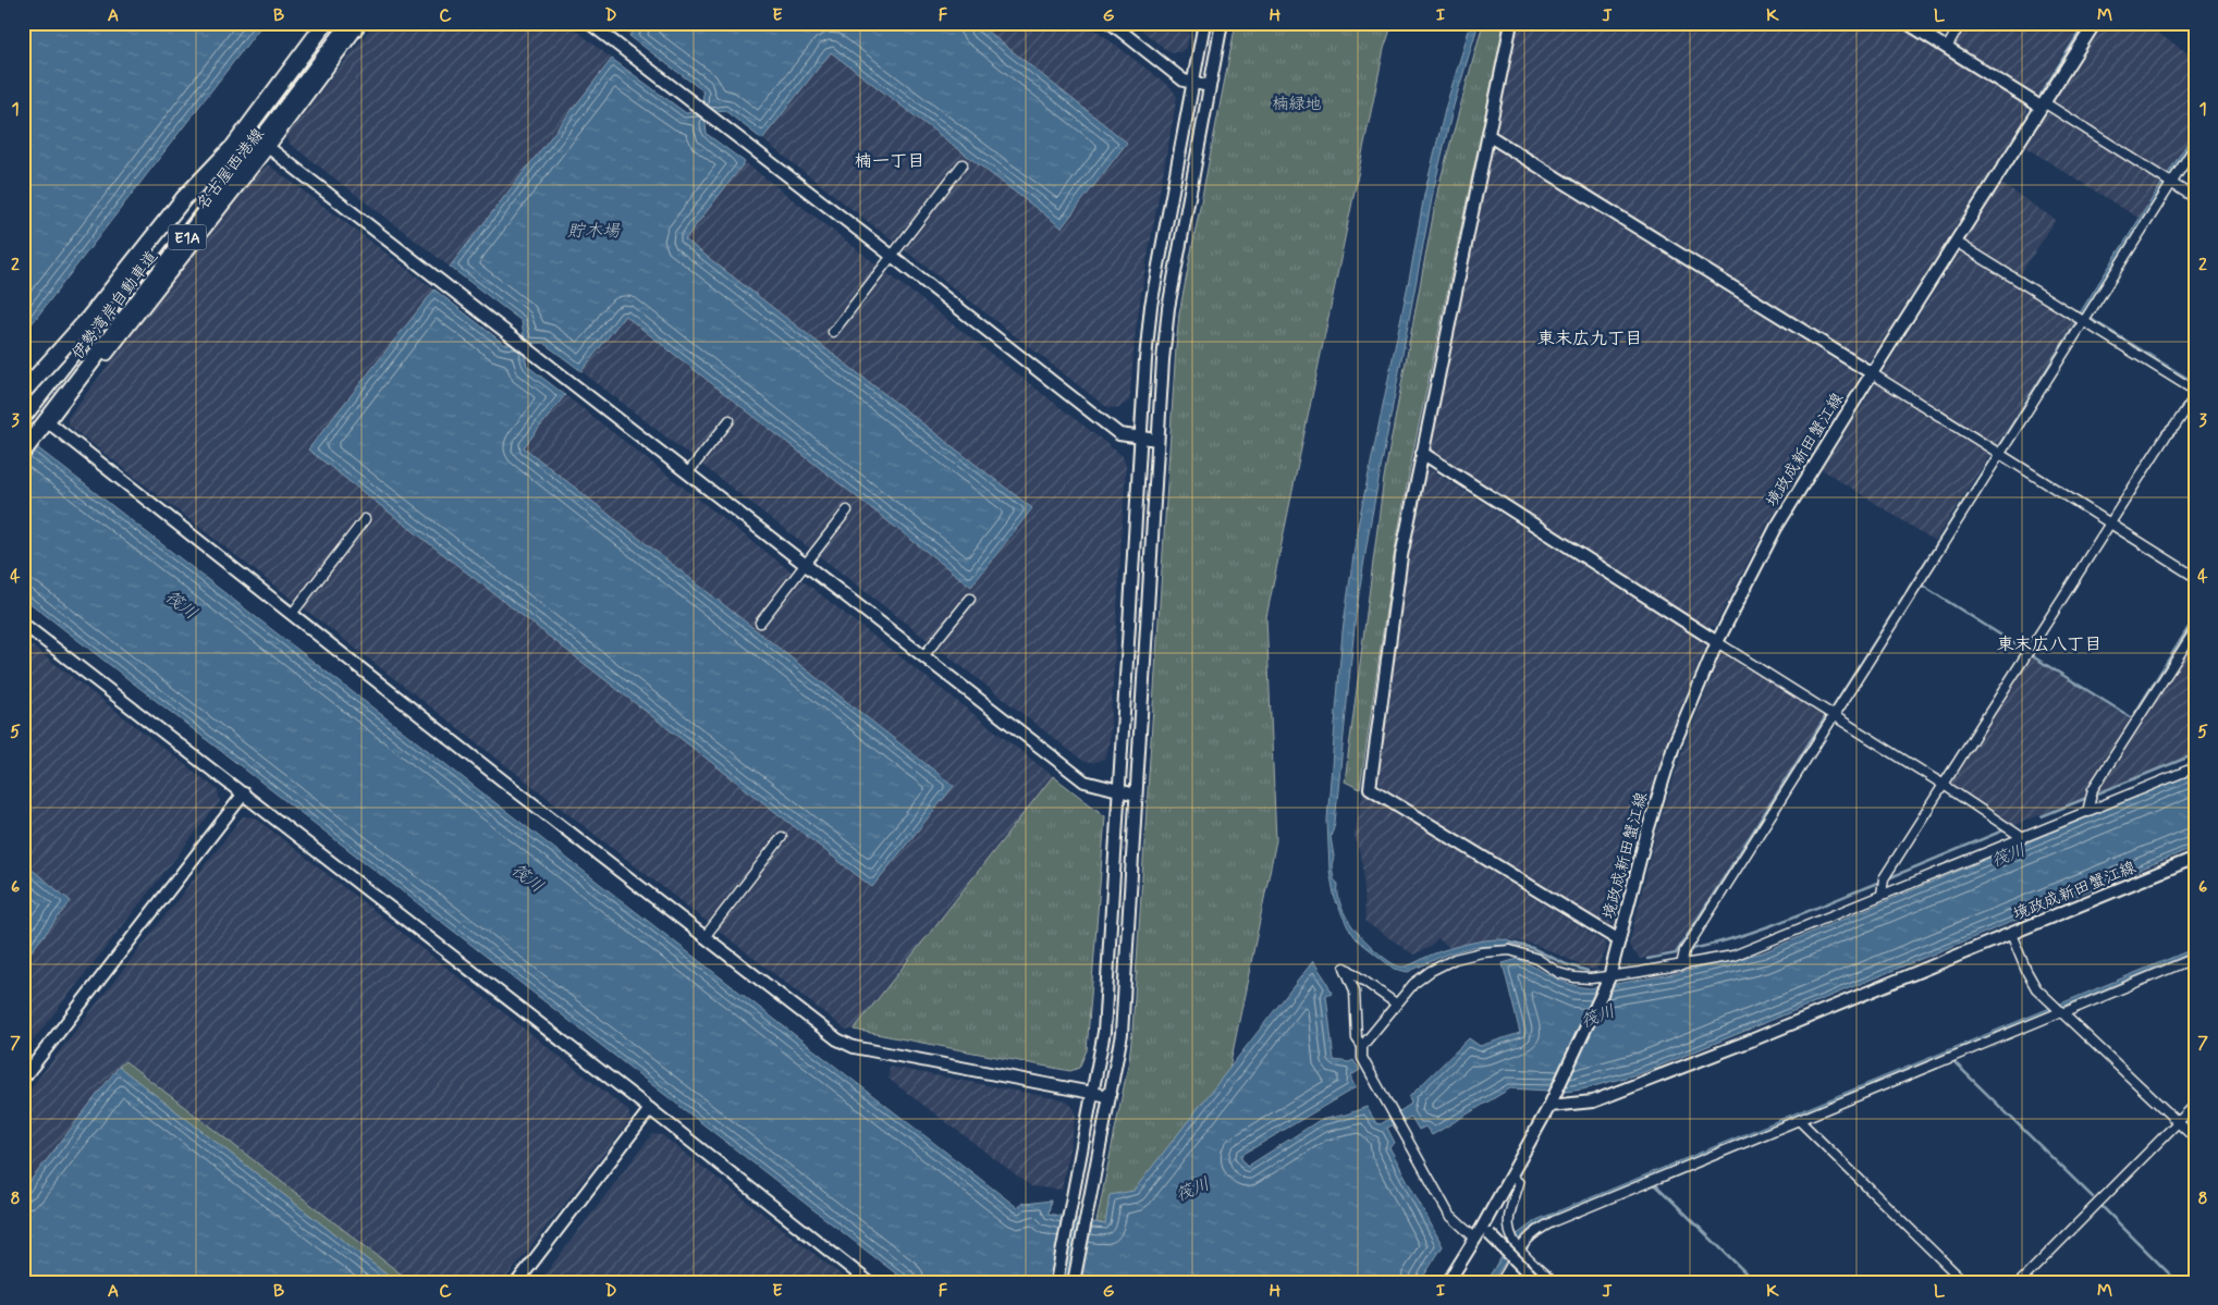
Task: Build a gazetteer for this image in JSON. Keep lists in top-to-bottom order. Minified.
{"streets":{"highway":["E1A","伊勢湾岸自動車道"],"main road":["名古屋西港線"],"street":["境政成新田蟹江線"]},"crossings":[["名古屋西港線","伊勢湾岸自動車道"]],"districts":["楠一丁目","東末広九丁目","東末広八丁目"],"water":["貯木場","筏川"],"parks":["楠緑地"],"grid":{"columns":["A","B","C","D","E","F","G","H","I","J","K","L","M"],"rows":["1","2","3","4","5","6","7","8"]}}
